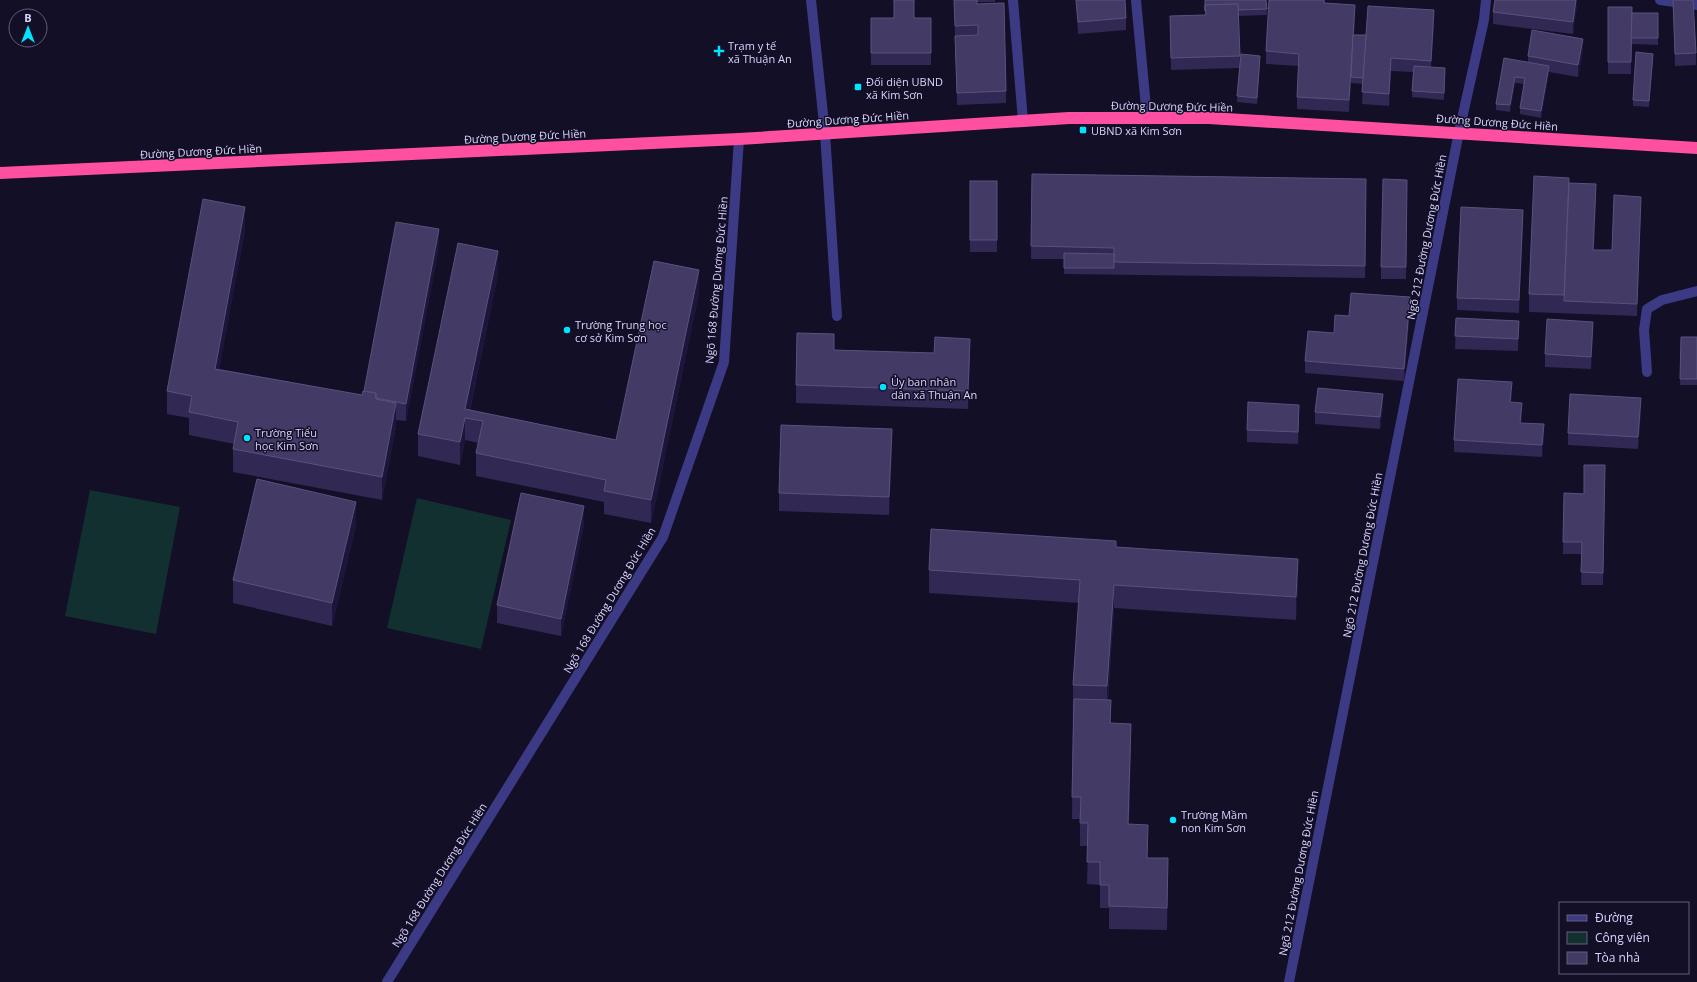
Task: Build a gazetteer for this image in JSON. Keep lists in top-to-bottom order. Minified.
{"streets":{"highway":["Đường Dương Đức Hiền"],"street":["Ngõ 212 Đường Dương Đức Hiền","Ngõ 168 Đường Dương Đức Hiền"]},"crossings":[["Đường Dương Đức Hiền","Ngõ 212 Đường Dương Đức Hiền"],["Đường Dương Đức Hiền","Ngõ 168 Đường Dương Đức Hiền"]],"places":{"health":["Trạm y tế xã Thuận An"],"transit":["Đối diện UBND xã Kim Sơn","UBND xã Kim Sơn"],"other":["Trường Trung học cơ sở Kim Sơn","Ủy ban nhân dân xã Thuận An","Trường Tiểu học Kim Sơn","Trường Mầm non Kim Sơn"]},"legend":["Đường","Công viên","Tòa nhà"],"north":"top"}
